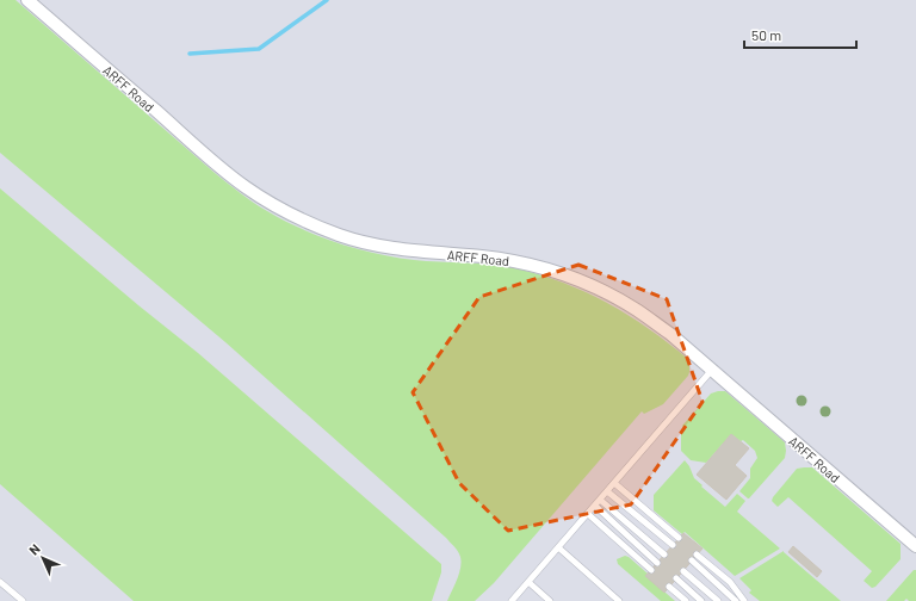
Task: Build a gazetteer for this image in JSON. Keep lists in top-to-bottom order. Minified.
{"streets":{"street":["ARFF Road"]},"scale_bar":"50 m","north":"top left"}
